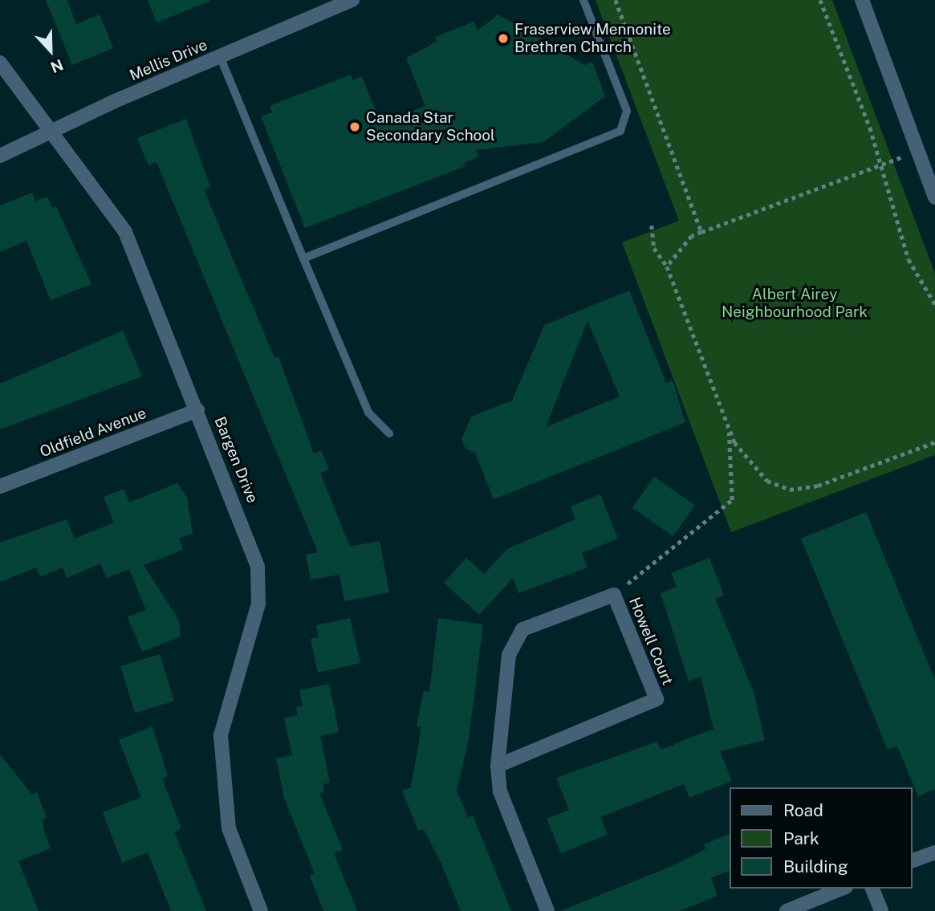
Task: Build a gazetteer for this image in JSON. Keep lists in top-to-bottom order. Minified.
{"streets":{"street":["Mellis Drive","Oldfield Avenue","Bargen Drive","Howell Court"]},"crossings":[["Mellis Drive","Bargen Drive"],["Oldfield Avenue","Bargen Drive"]],"parks":["Albert Airey Neighbourhood Park"],"places":["Fraserview Mennonite Brethren Church","Canada Star Secondary School"],"legend":["Road","Park","Building"],"north":"bottom"}
